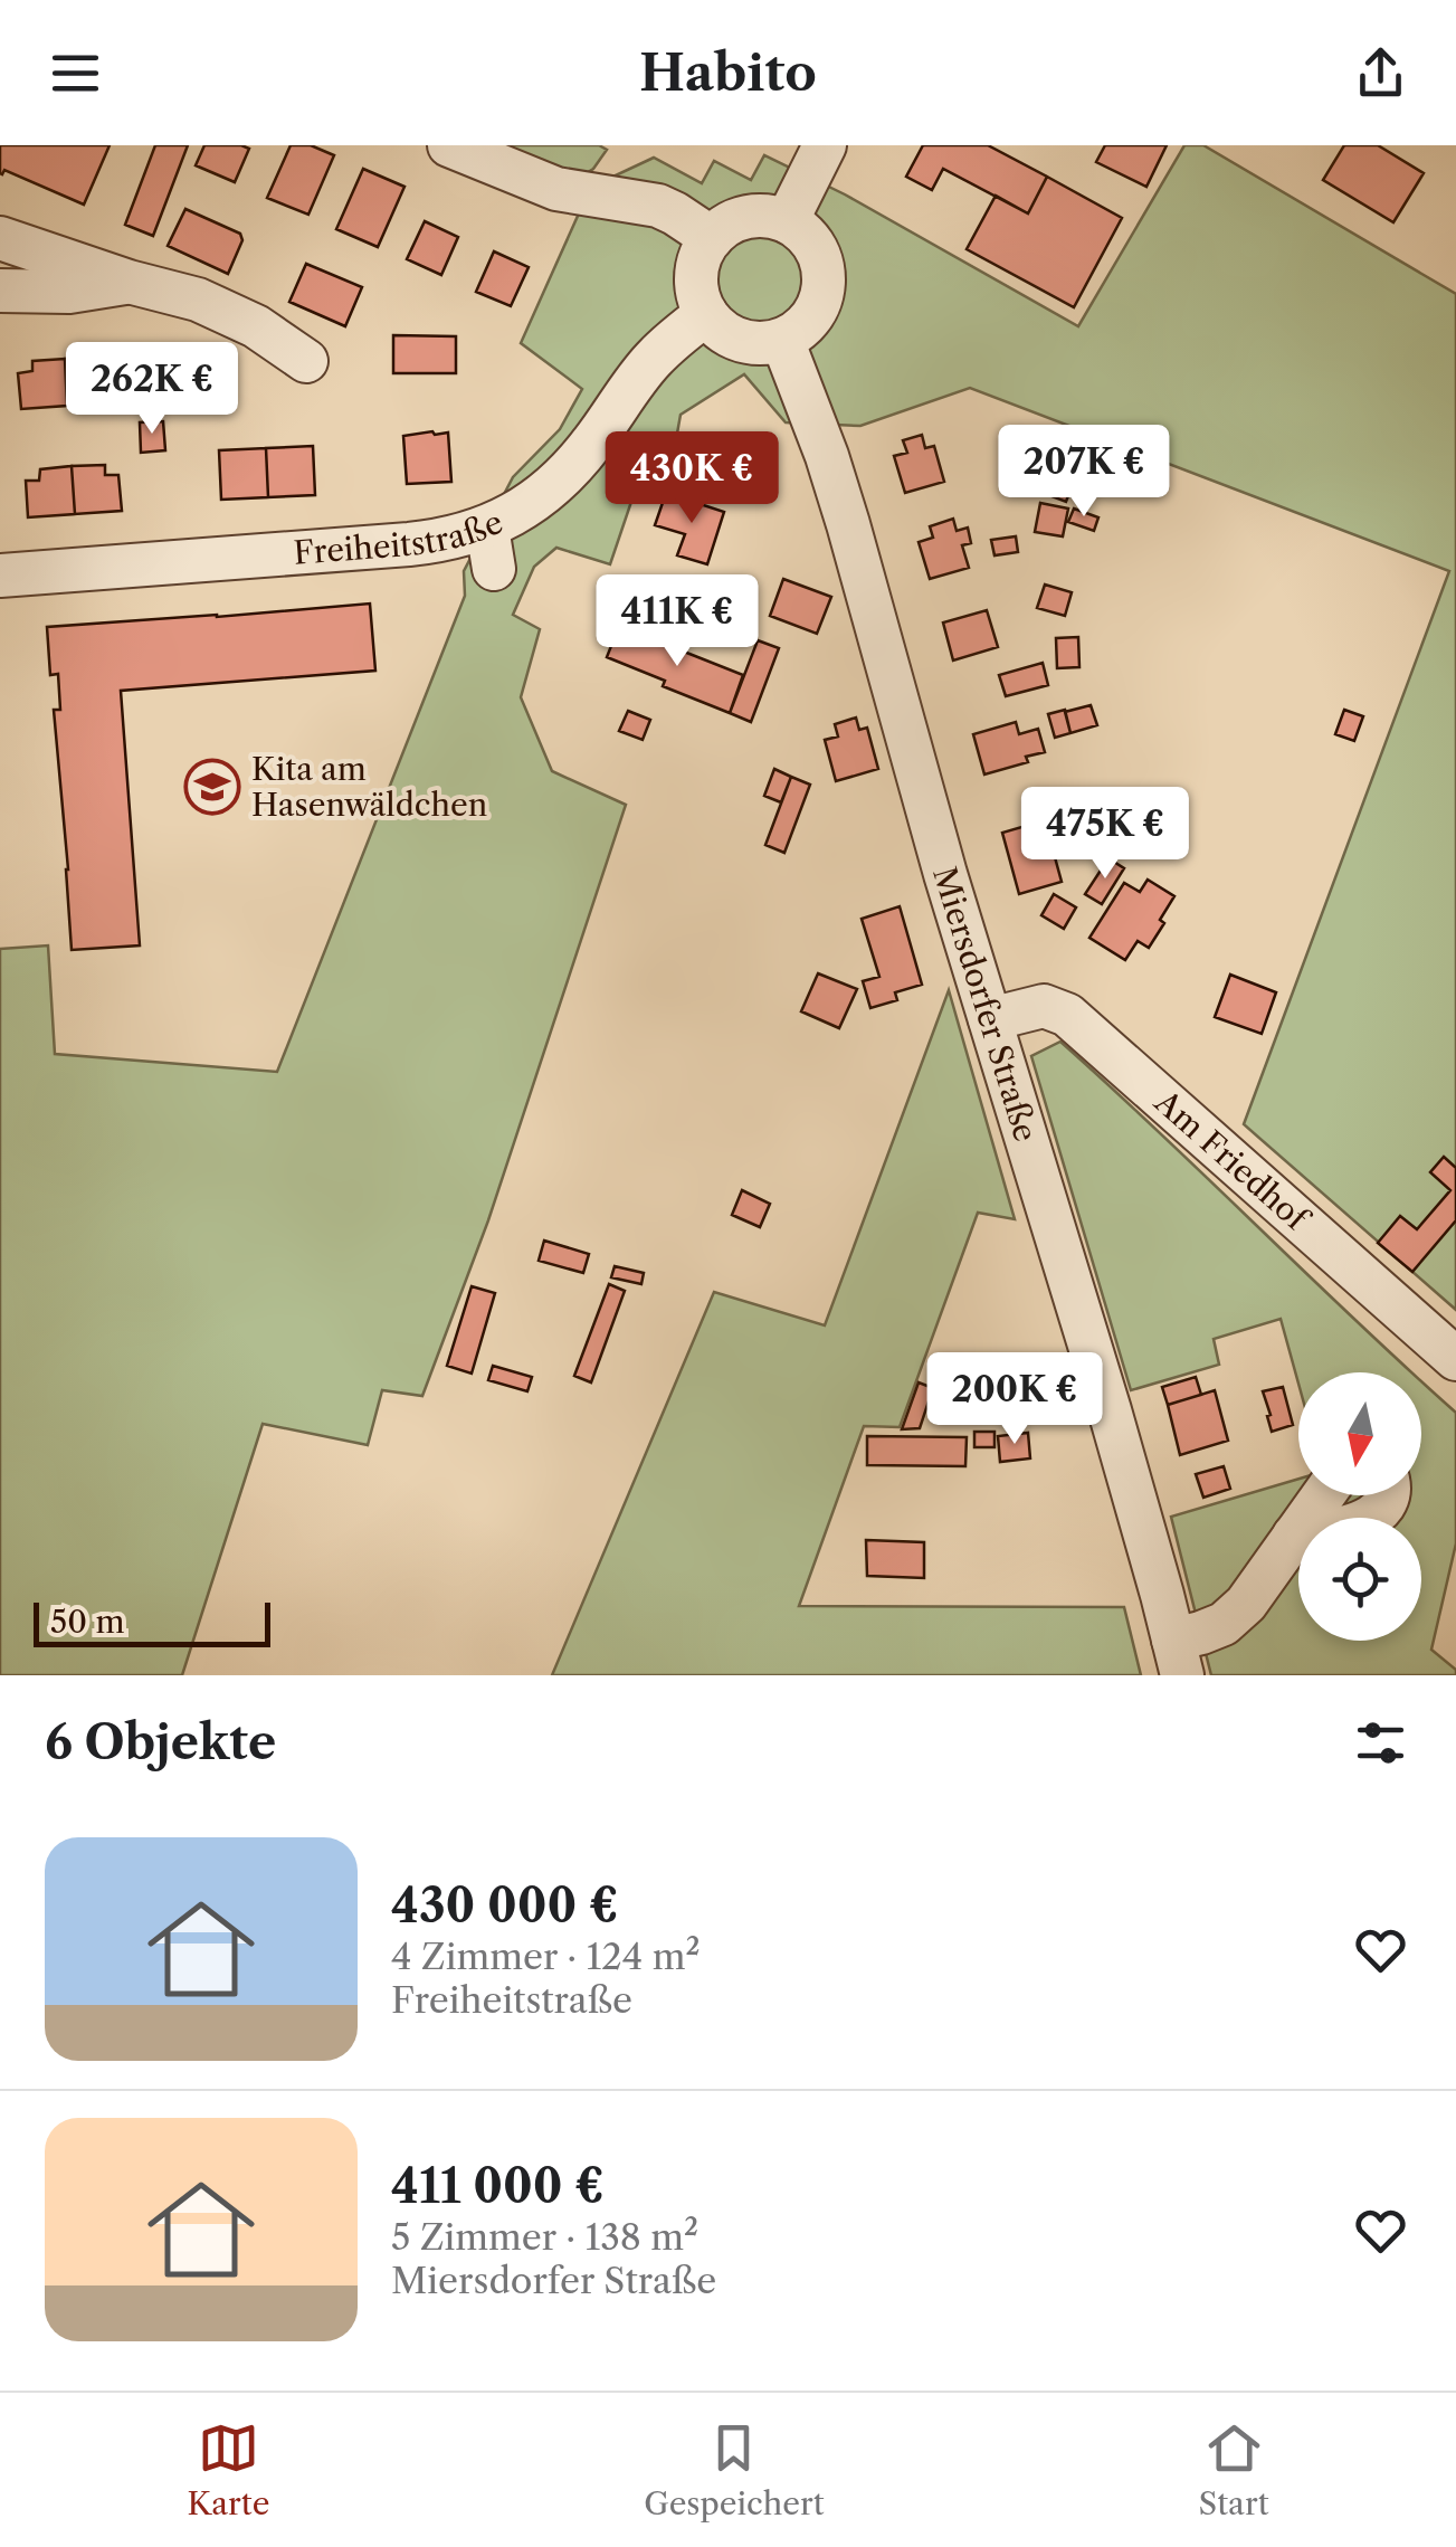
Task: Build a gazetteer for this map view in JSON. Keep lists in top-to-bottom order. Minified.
{"streets":{"street":["Freiheitstraße","Miersdorfer Straße","Am Friedhof"]},"crossings":[["Freiheitstraße","Miersdorfer Straße"],["Miersdorfer Straße","Am Friedhof"]],"places":{"school or university":["Kita am Hasenwäldchen"]},"scale_bar":"50 m","north":"bottom","page":{"header":"Habito","price":["262K €","207K €","430K €","411K €","475K €","200K €"],"scale":"50 m","heading":"6 Objekte","list":[{"name":"430 000 €","note":"4 Zimmer · 124 m² · Freiheitstraße"},{"name":"411 000 €","note":"5 Zimmer · 138 m² · Miersdorfer Straße"}],"tabs":["Karte","Gespeichert","Start"]}}
